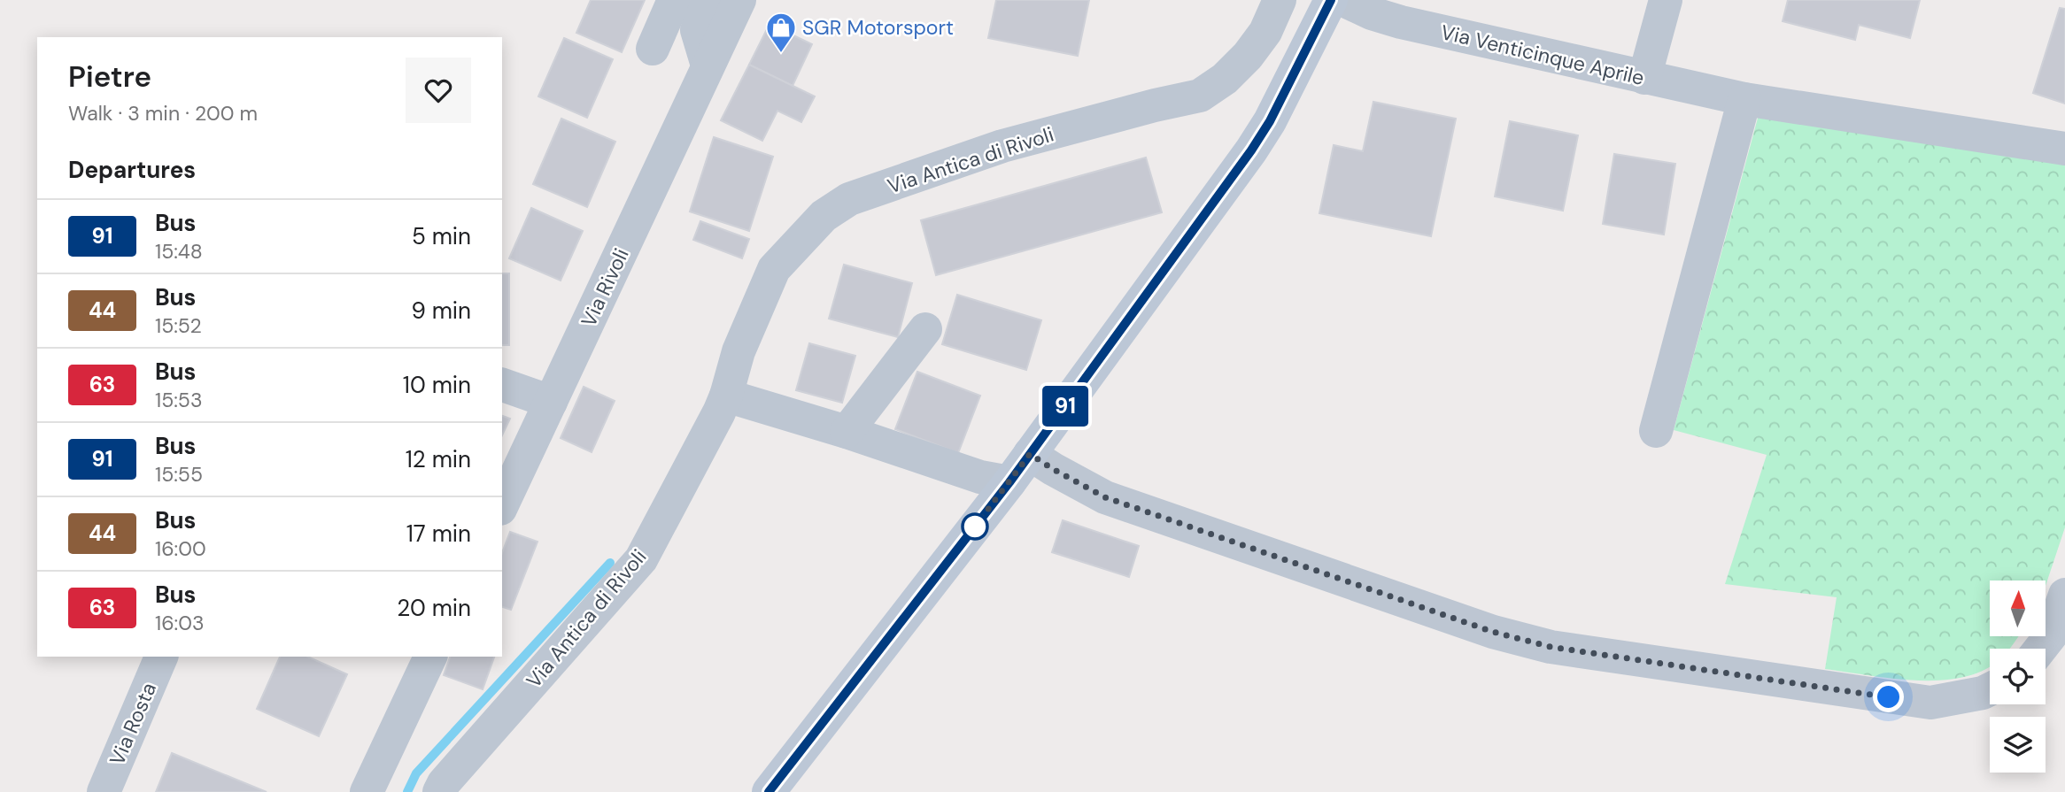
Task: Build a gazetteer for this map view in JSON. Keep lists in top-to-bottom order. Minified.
{"streets":{"street":["Via Venticinque Aprile","Via Antica di Rivoli","Via Rivoli","Via Rosta"]},"places":{"shop":["SGR Motorsport"]},"lines":["bus line 91"],"north":"top","page":{"on_map":"91","heading":[["Pietre","Walk · 3 min · 200 m"],"Departures"],"list":[{"mark":"91","name":"Bus","note":"15:48","value":"5 min"},{"mark":"44","name":"Bus","note":"15:52","value":"9 min"},{"mark":"63","name":"Bus","note":"15:53","value":"10 min"},{"mark":"91","name":"Bus","note":"15:55","value":"12 min"},{"mark":"44","name":"Bus","note":"16:00","value":"17 min"},{"mark":"63","name":"Bus","note":"16:03","value":"20 min"}]}}
